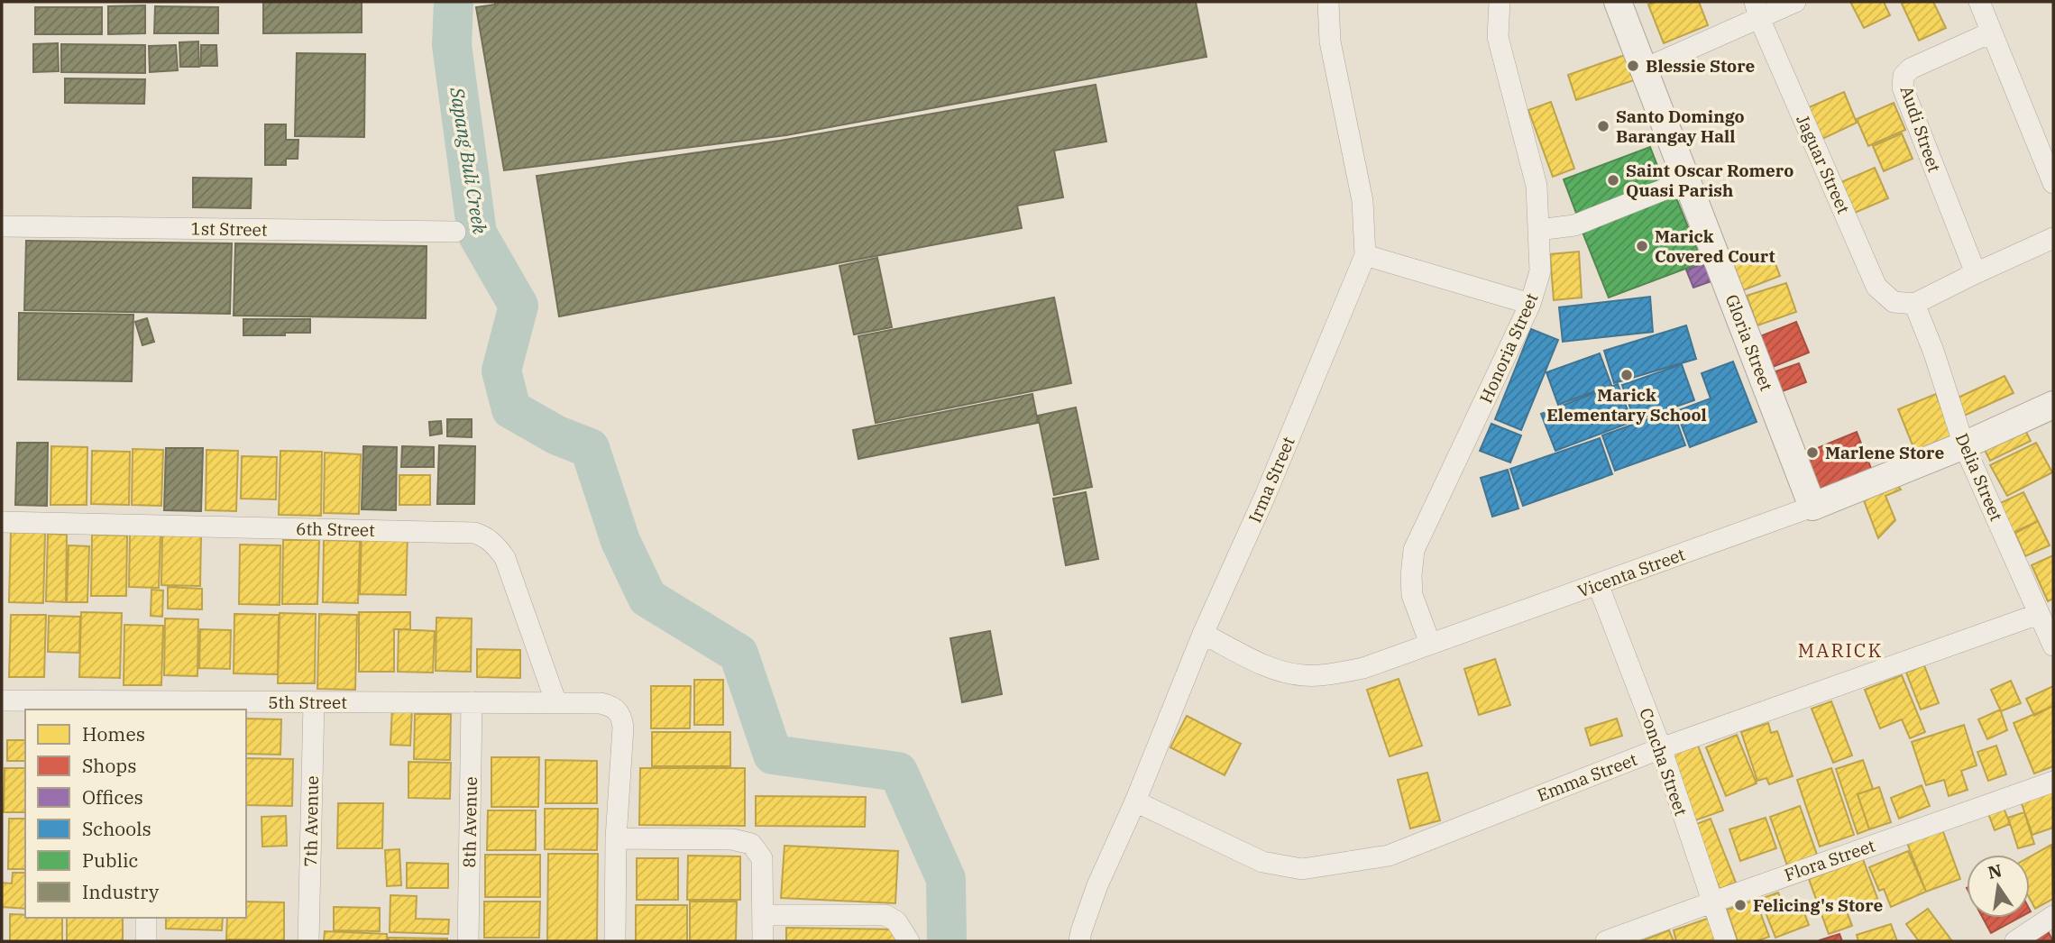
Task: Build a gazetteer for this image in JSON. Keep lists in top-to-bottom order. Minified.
{"streets":{"street":["Audi Street","Jaguar Street","1st Street","Gloria Street","Honoria Street","Delia Street","Irma Street","6th Street","Vicenta Street","5th Street","Concha Street","Emma Street","7th Avenue","8th Avenue","Flora Street"]},"crossings":[["Jaguar Street","Delia Street"],["Gloria Street","Vicenta Street"],["Honoria Street","Vicenta Street"],["Delia Street","Vicenta Street"],["Delia Street","Emma Street"],["Irma Street","Vicenta Street"],["Irma Street","Emma Street"],["6th Street","5th Street"],["Vicenta Street","Concha Street"],["5th Street","7th Avenue"],["5th Street","8th Avenue"],["Concha Street","Emma Street"],["Concha Street","Flora Street"]],"districts":["MARICK"],"water":["Sapang Buli Creek"],"places":["Blessie Store","Santo Domingo Barangay Hall","Saint Oscar Romero Quasi Parish","Marick Covered Court","Marick Elementary School","Marlene Store","Felicing's Store"],"legend":["Homes","Shops","Offices","Schools","Public","Industry"],"north":"top"}
